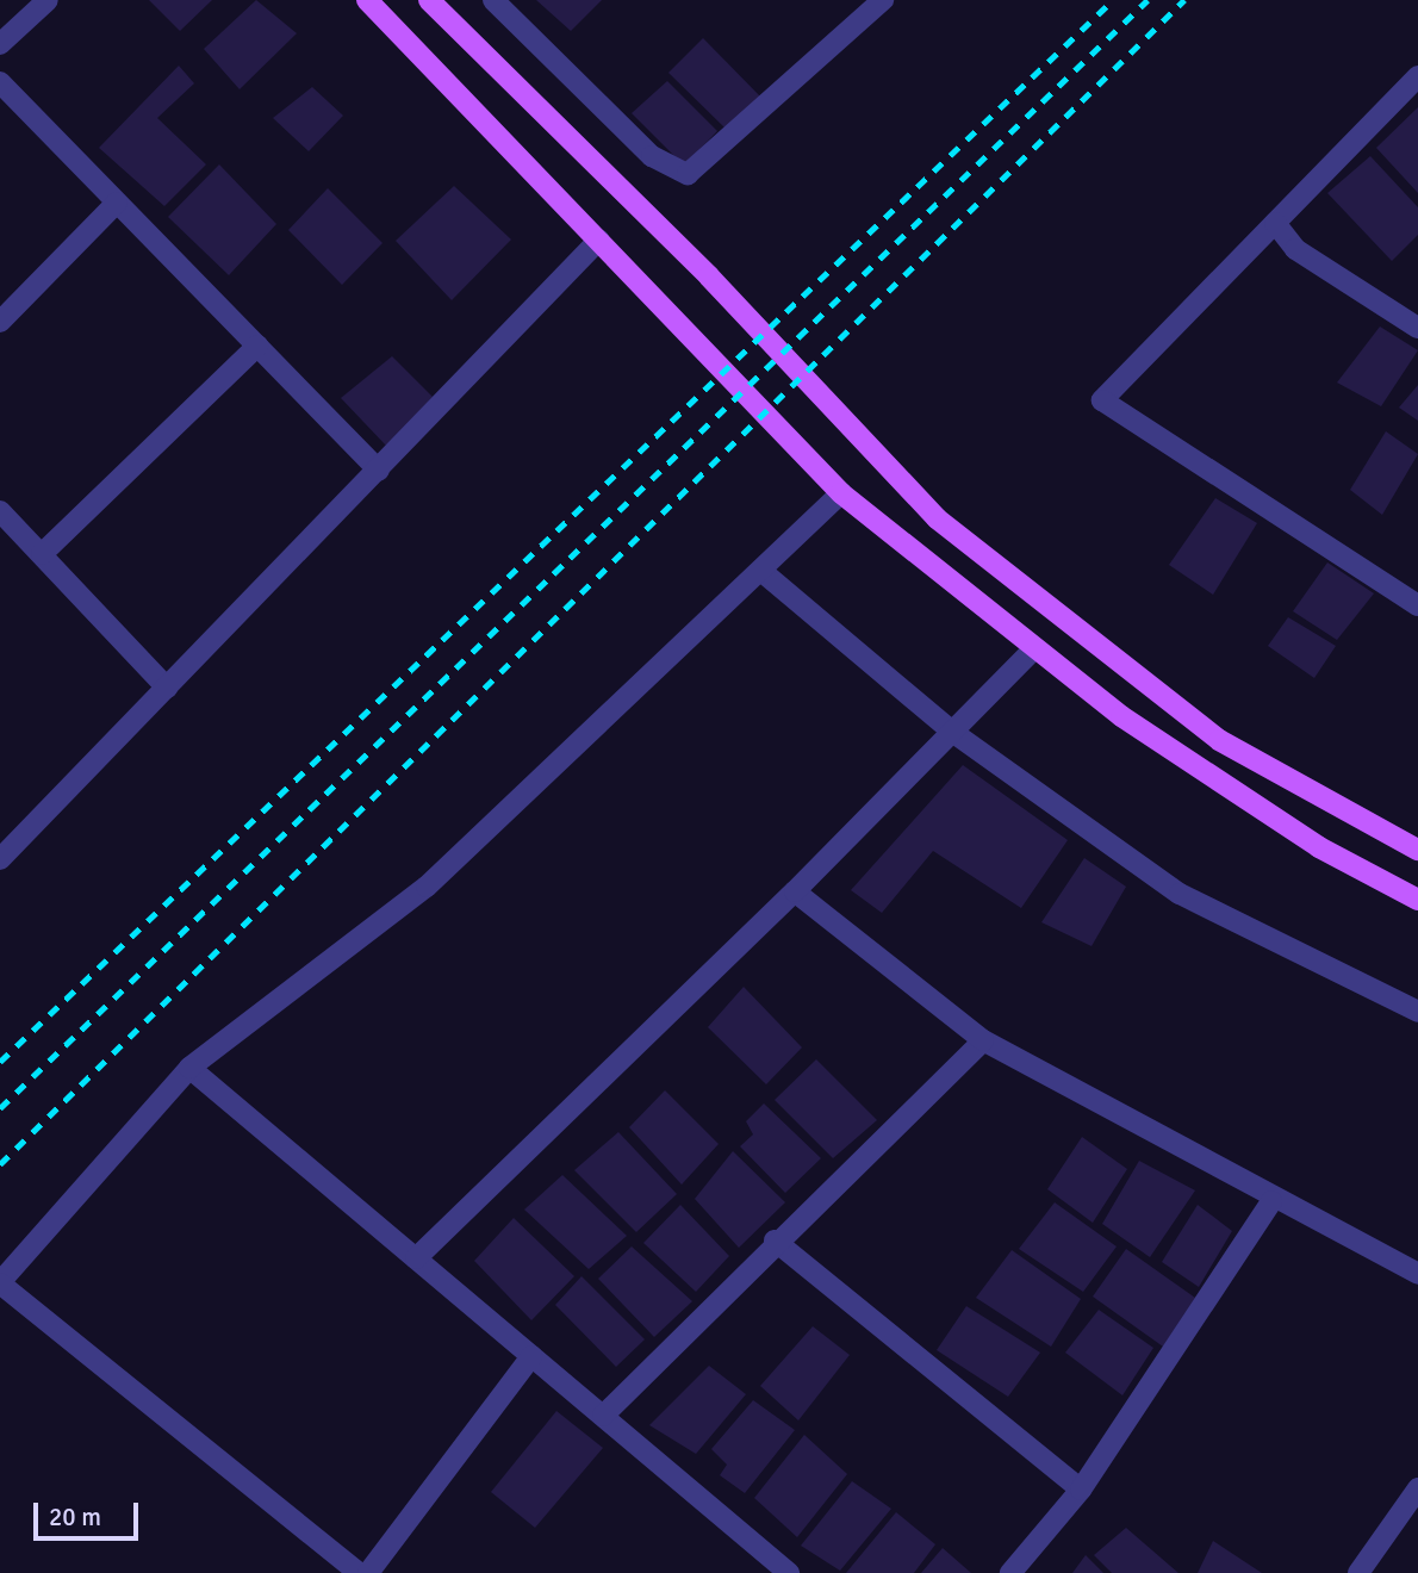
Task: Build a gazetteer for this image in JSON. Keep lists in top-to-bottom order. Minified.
{"scale_bar":"20 m"}
